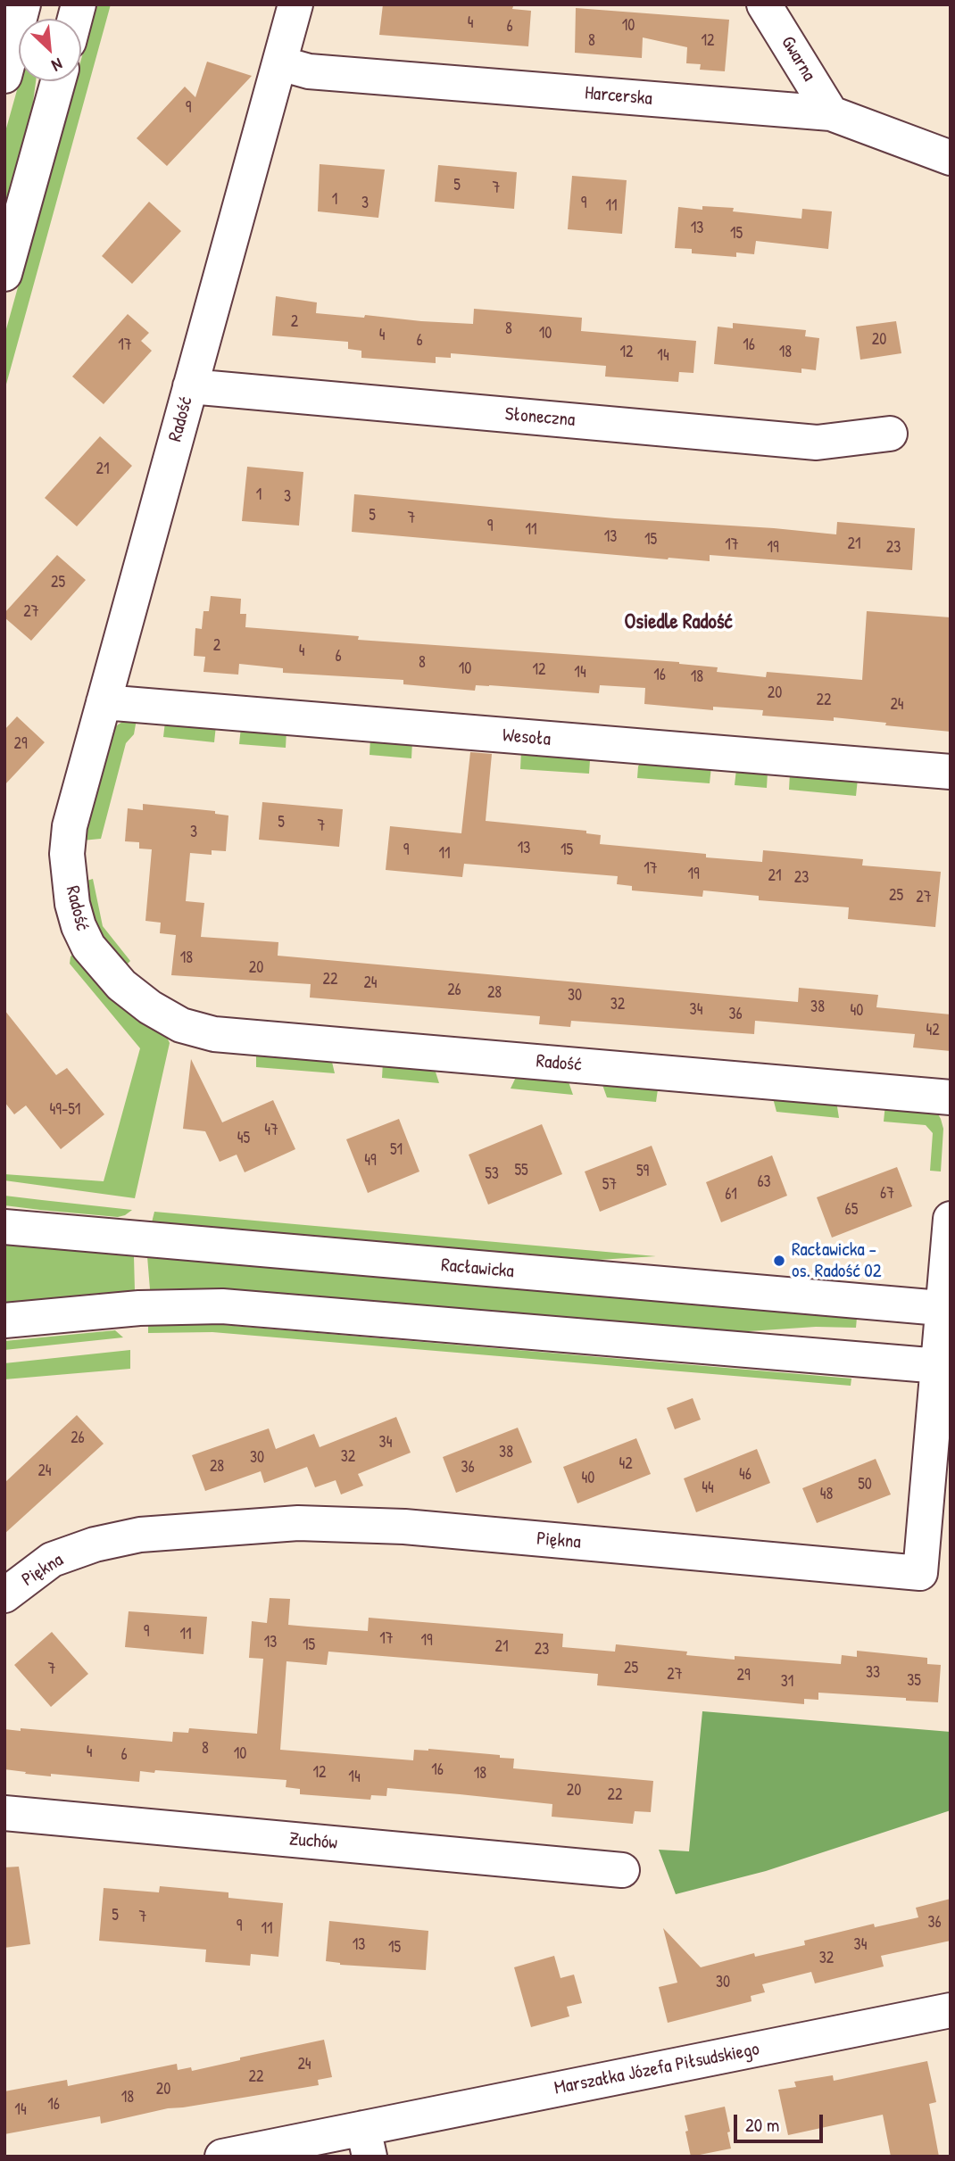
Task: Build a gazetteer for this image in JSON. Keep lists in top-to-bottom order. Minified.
{"streets":{"street":["Gwarna","Harcerska","Słoneczna","Radość","Wesoła","Racławicka","Piękna","Zuchów","Marszałka Józefa Piłsudskiego"]},"crossings":[["Gwarna","Harcerska"],["Harcerska","Radość"],["Słoneczna","Radość"],["Radość","Wesoła"]],"districts":["Osiedle Radość"],"places":["Racławicka - os. Radość 02"],"house_numbers":["4","10","6","8","12","9","5","7","1","3","9","11","13","15","2","8","10","4","20","6","17","16","12","18","14","21","1","3","5","7","9","11","13","15","21","17","19","23","25","27","2","4","6","8","10","12","14","16","18","20","22","24","29","5","7","3","13","9","15","11","17","19","21","23","25","27","18","20","22","24","26","28","30","32","38","34","40","36","42","49-51","47","45","51","49","55","59","53","63","57","67","61","65","26","34","38","32","30","42","28","36","24","46","40","50","44","48","9","11","17","19","13","15","21","23","25","7","33","27","29","35","31","8","4","10","6","16","12","18","14","20","22","5","7","36","9","11","13","34","15","32","30","24","22","20","18","16","14"],"scale_bar":"20 m","north":"bottom right"}
